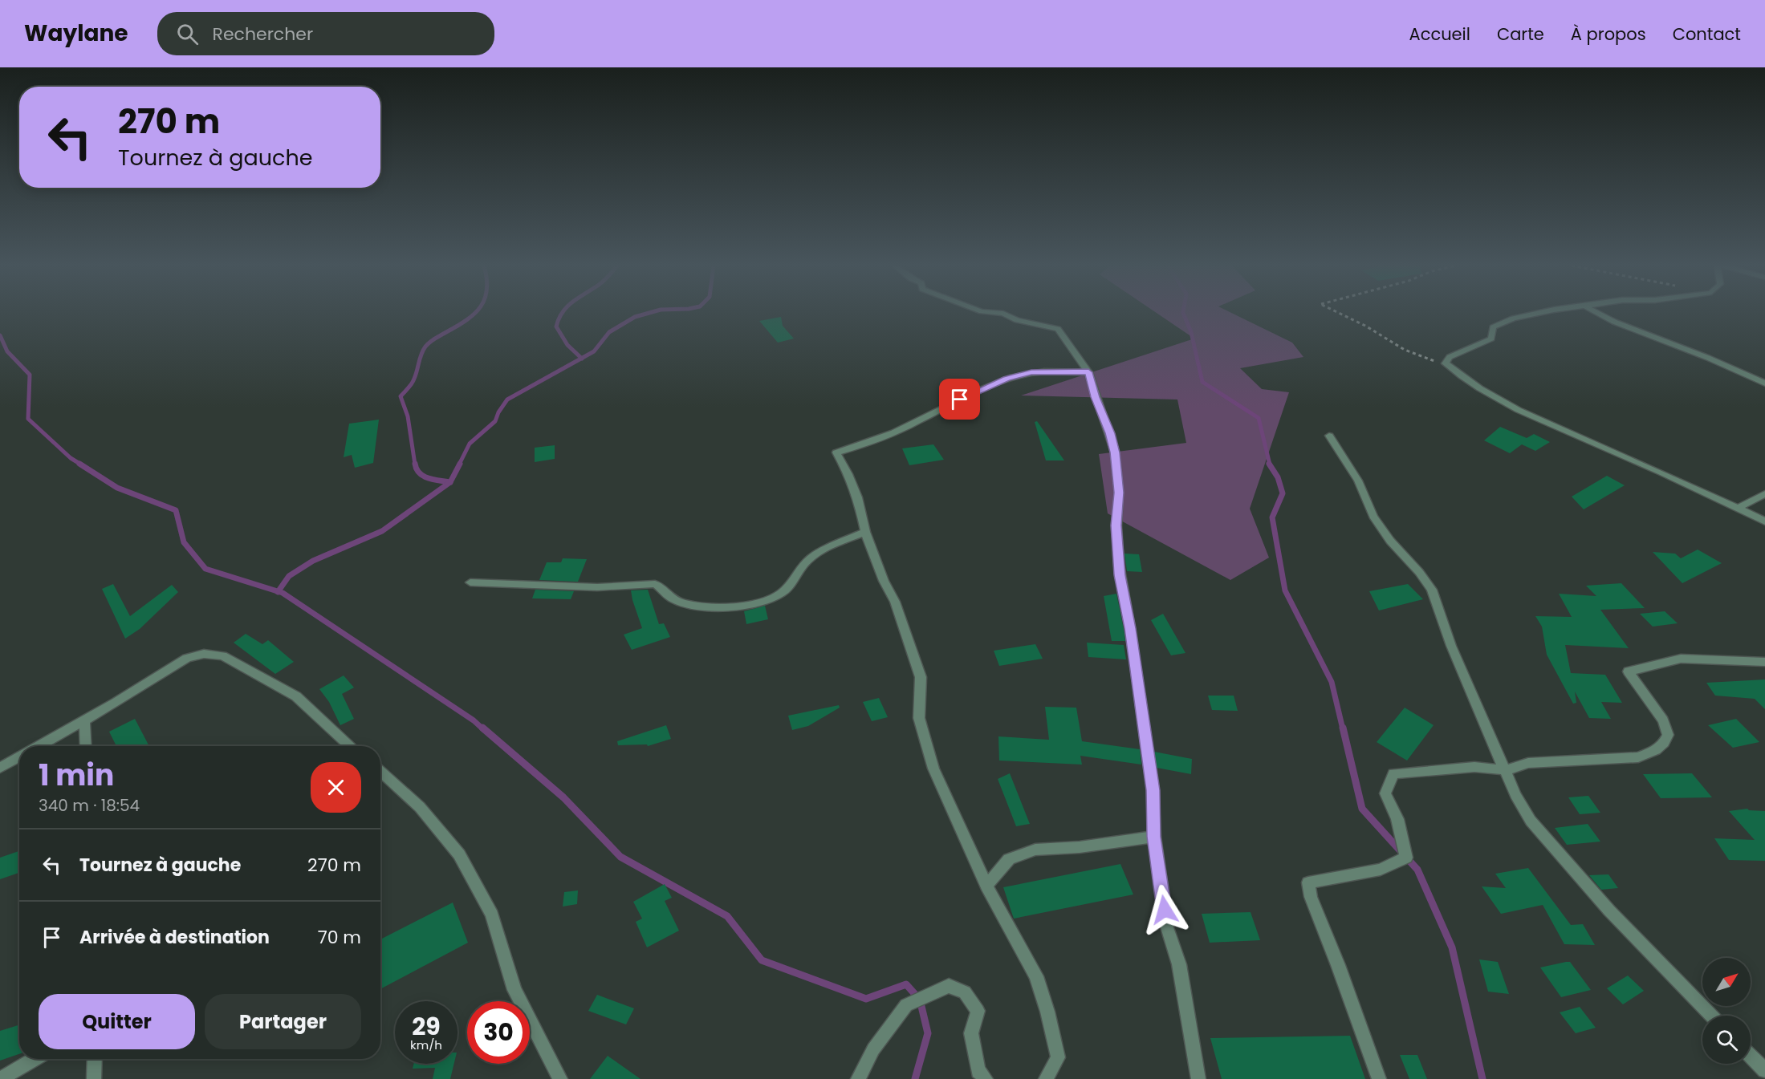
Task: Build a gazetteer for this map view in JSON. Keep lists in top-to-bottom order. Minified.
{"north":"top right","page":{"header":"Waylane","search":"Rechercher","nav":["Accueil","Carte","À propos","Contact"],"turn":["270 m","Tournez à gauche"],"heading":["1 min","340 m · 18:54"],"list":[{"name":"Tournez à gauche","value":"270 m"},{"name":"Arrivée à destination","value":"70 m"}],"buttons":["Quitter","Partager"],"speed":"29 km/h","limit":"30"}}
